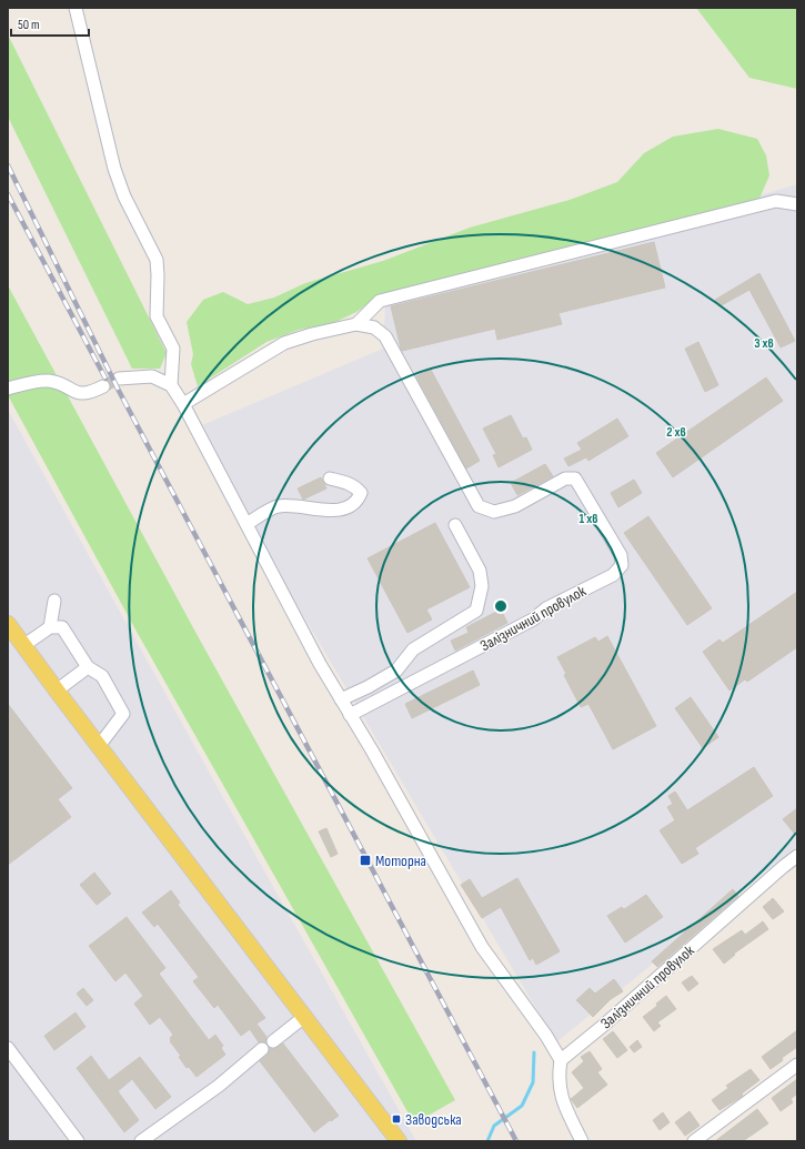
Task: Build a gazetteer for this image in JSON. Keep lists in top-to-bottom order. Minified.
{"streets":{"street":["Залізничний провулок"]},"places":{"transit":["Моторна","Заводська"]},"scale_bar":"50 m","rings":["3 хв","2 хв","1 хв"]}
